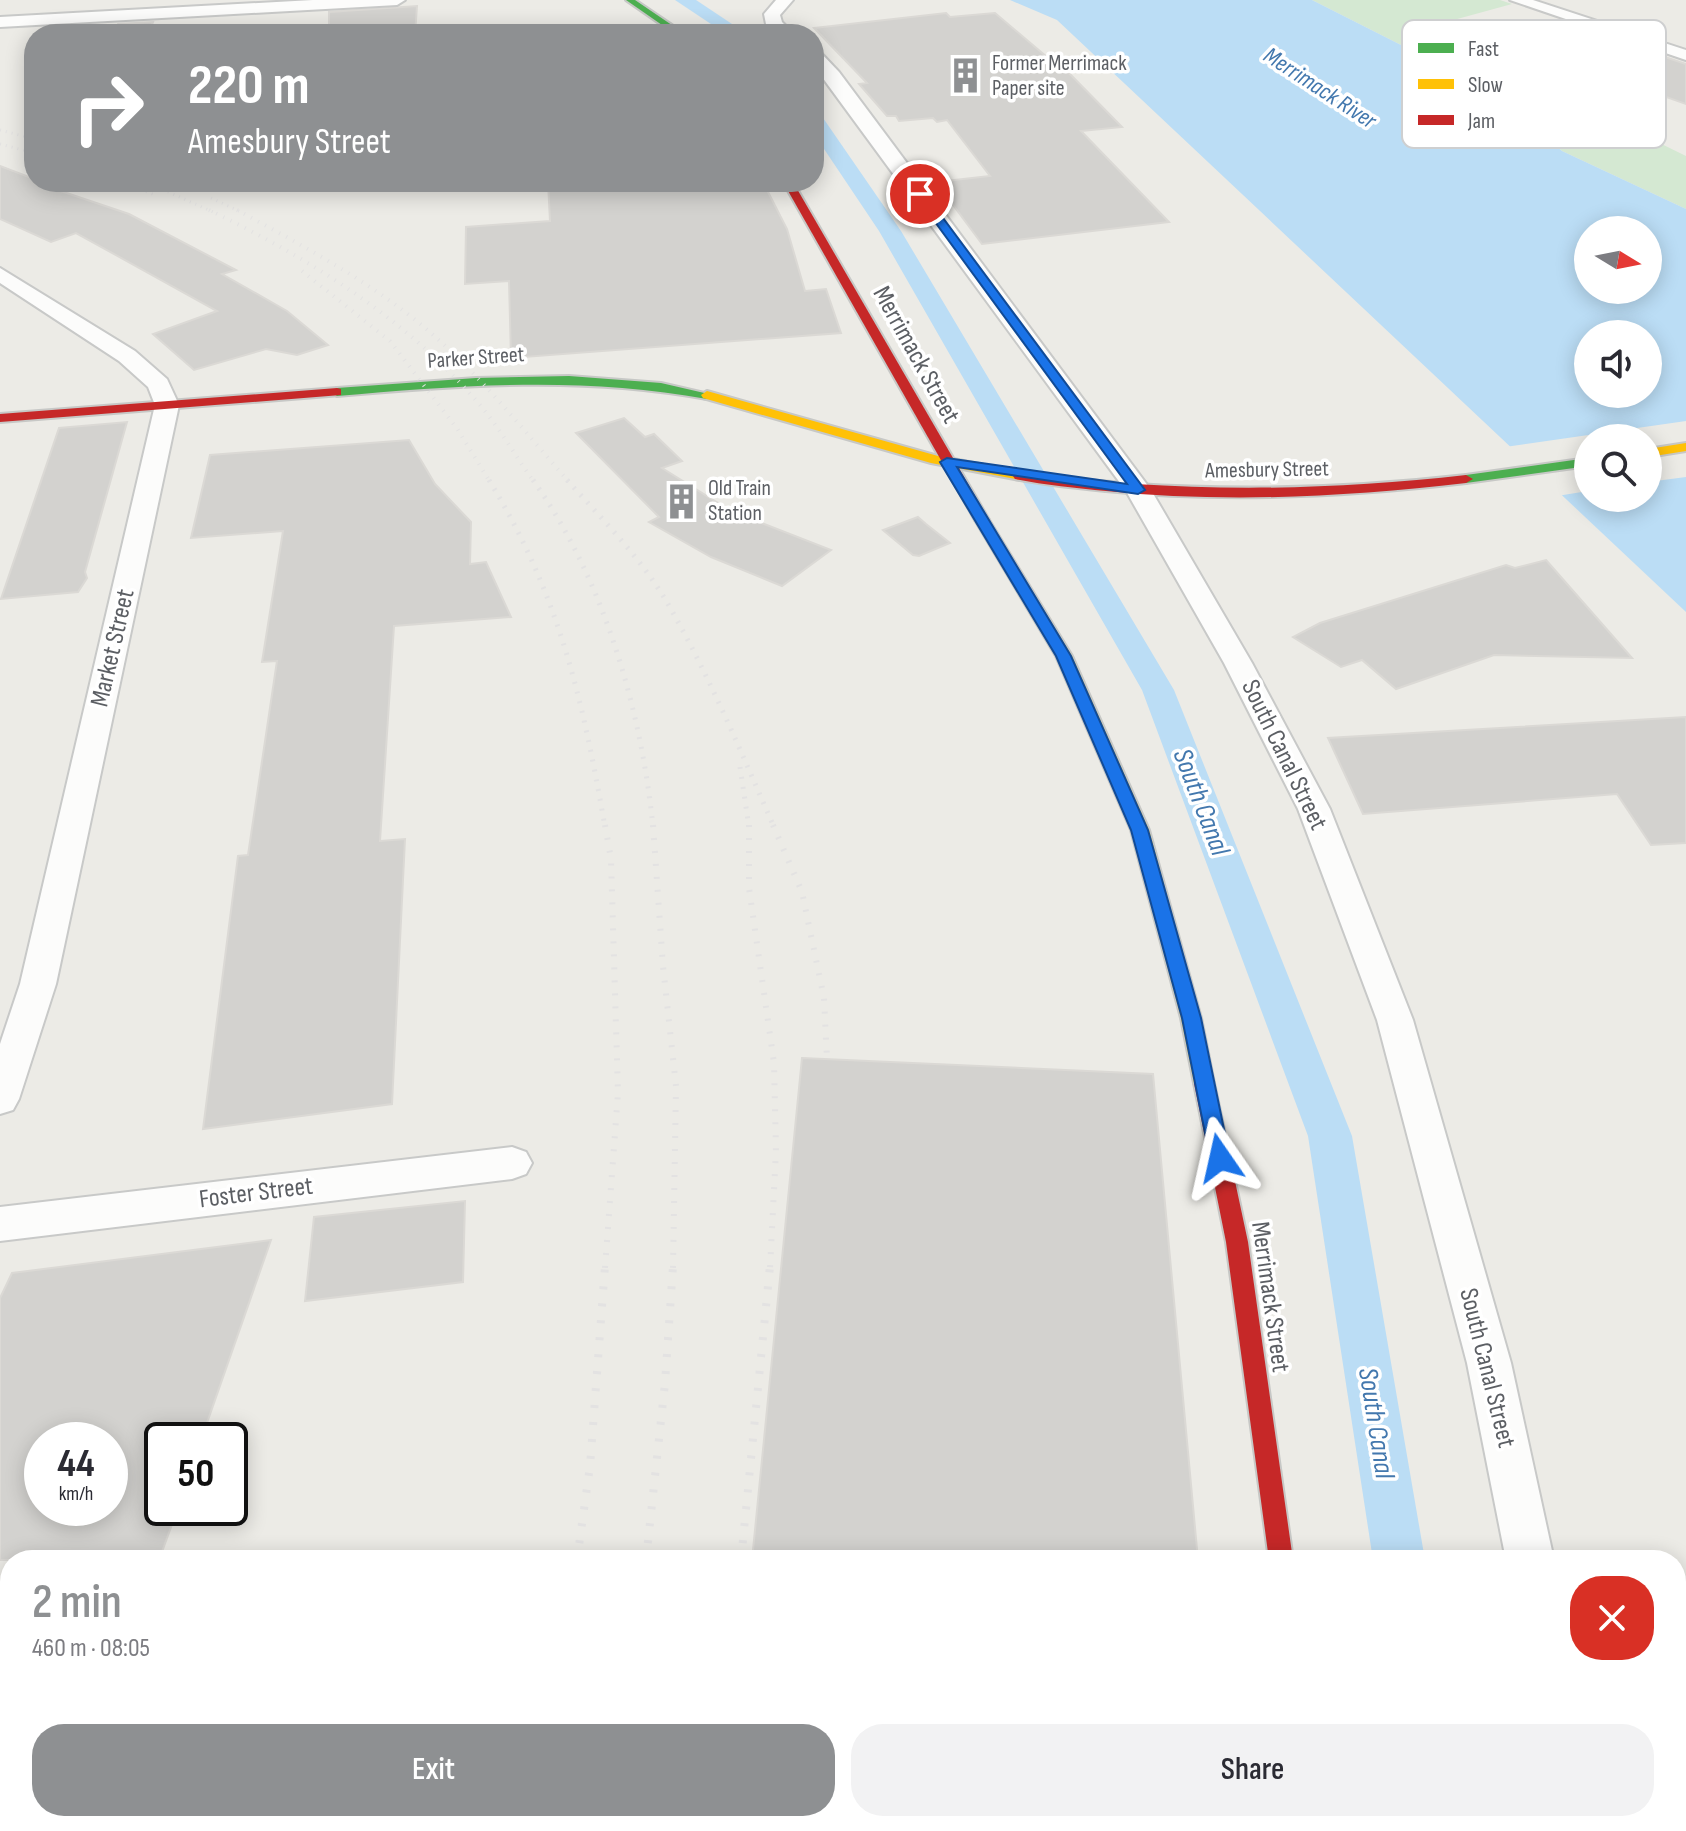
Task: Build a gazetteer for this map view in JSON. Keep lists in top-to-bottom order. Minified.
{"streets":{"main road":["Merrimack Street","Parker Street","Amesbury Street"],"street":["Market Street","South Canal Street","Foster Street"]},"crossings":[["Merrimack Street","Parker Street"],["Merrimack Street","Amesbury Street"],["Parker Street","Amesbury Street"],["Parker Street","Market Street"],["Amesbury Street","South Canal Street"]],"water":["Merrimack River","South Canal"],"places":{"building":["Former Merrimack Paper site","Old Train Station"]},"legend":["Fast","Slow","Jam"],"north":"right","page":{"turn":["220 m","Amesbury Street"],"speed":"44 km/h","limit":"50","heading":["2 min","460 m · 08:05"],"buttons":["Exit","Share"]}}
